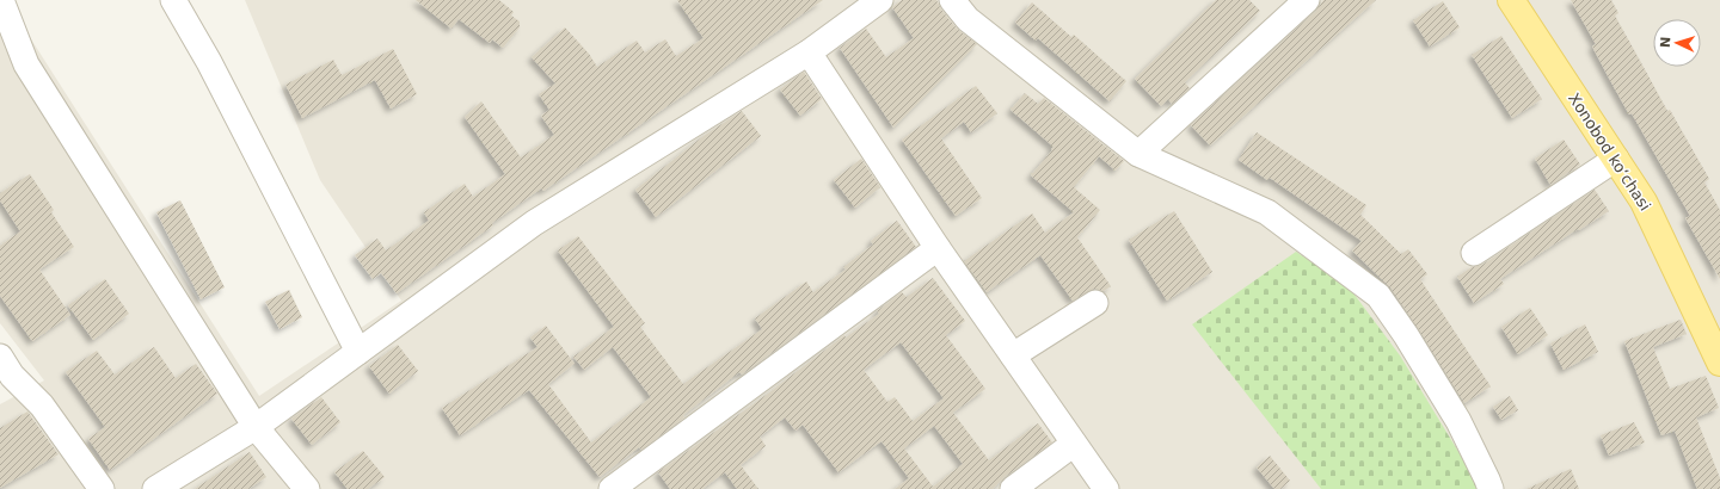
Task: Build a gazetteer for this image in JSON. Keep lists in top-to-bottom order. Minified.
{"streets":{"main road":["Xonobod koʻchasi"]},"north":"left"}
